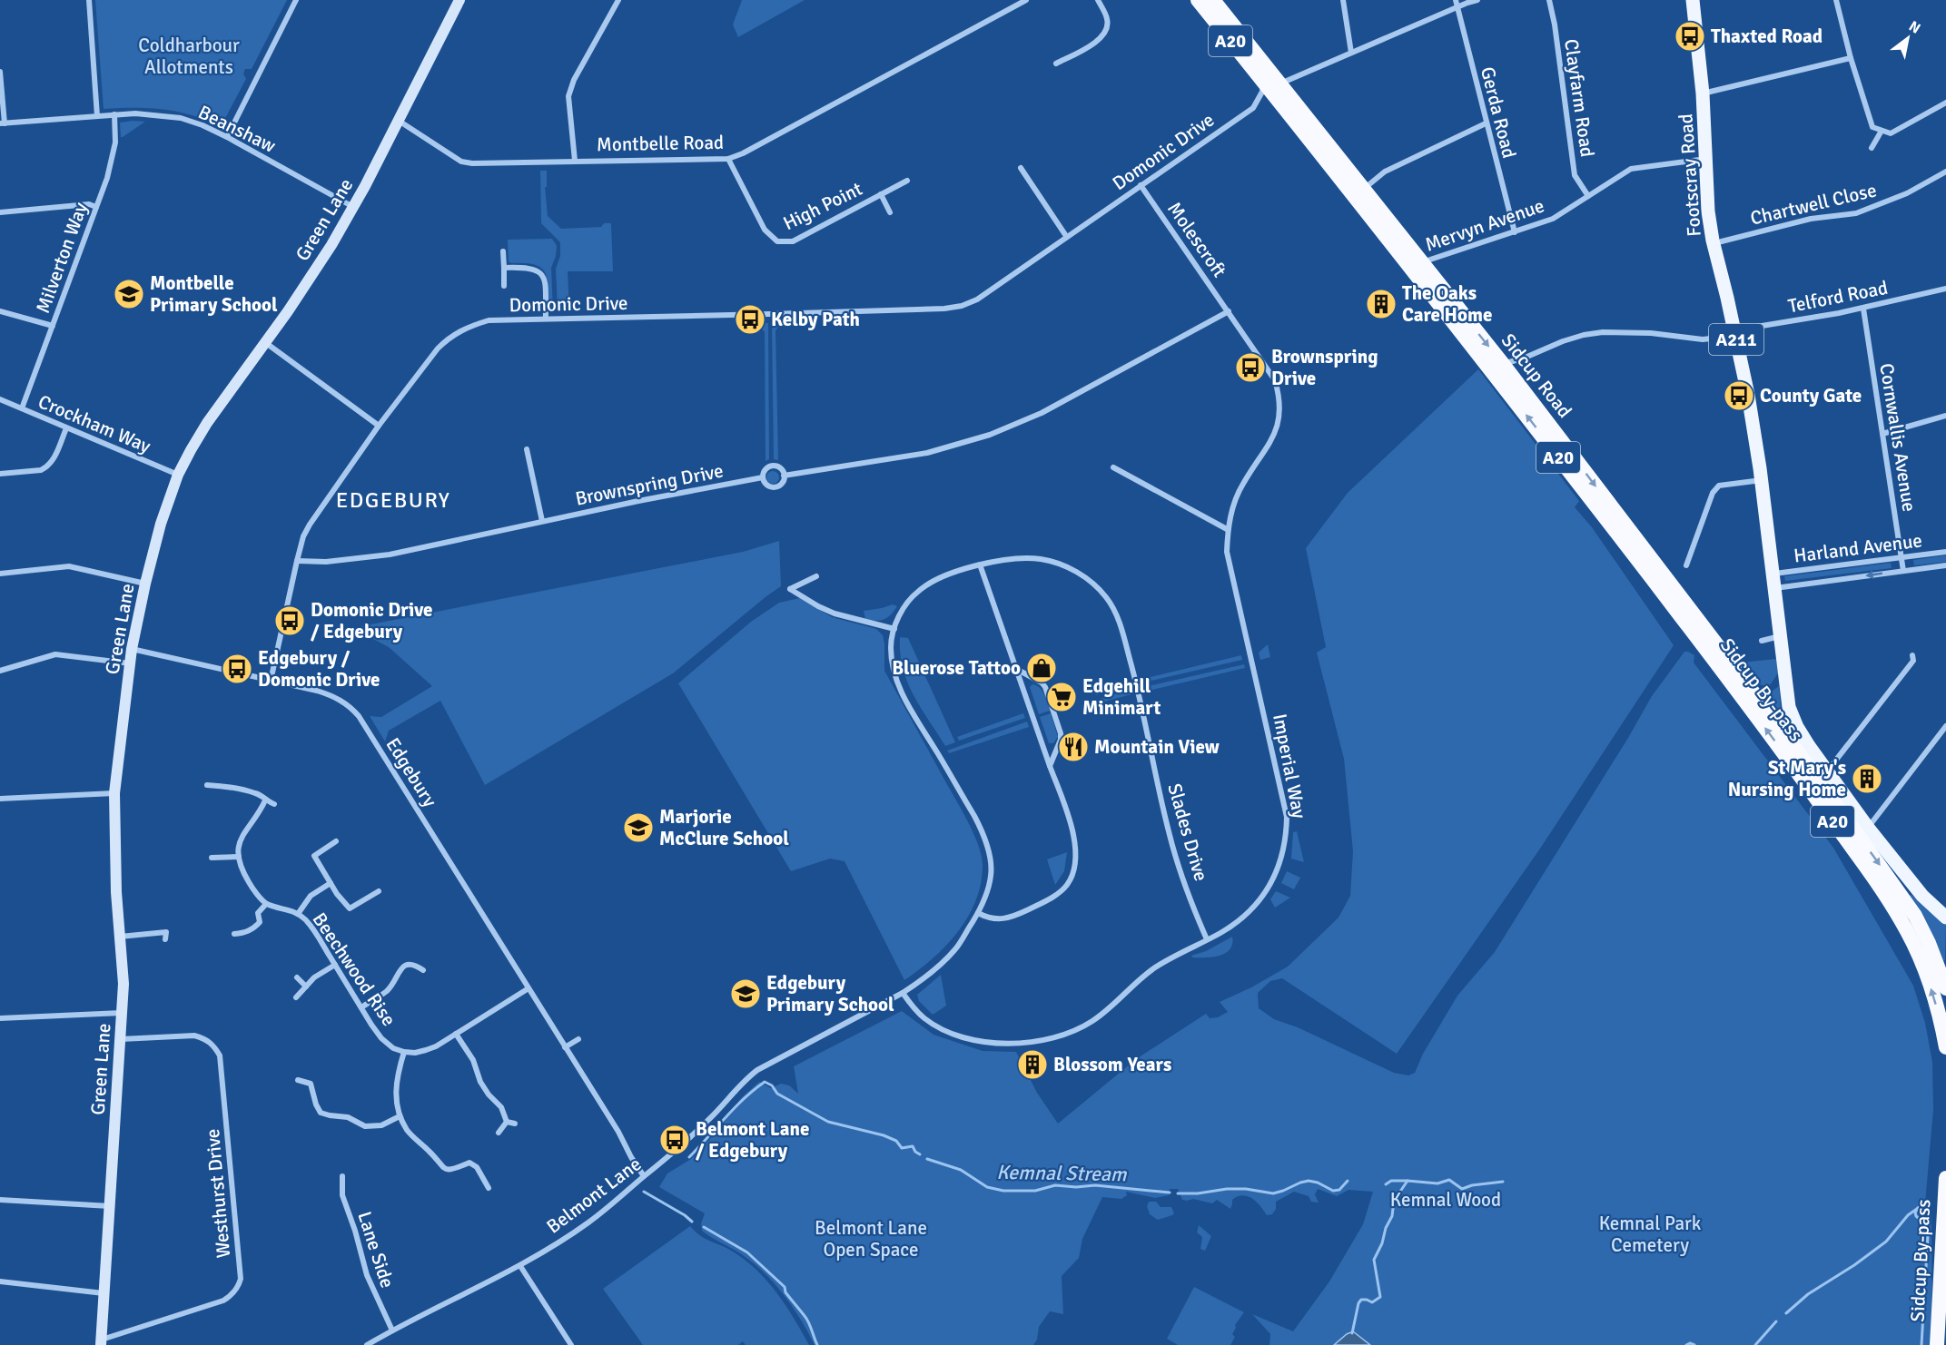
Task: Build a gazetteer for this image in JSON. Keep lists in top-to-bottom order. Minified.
{"streets":{"highway":["A20","Sidcup Road","Sidcup By-pass"],"main road":["Footscray Road","Green Lane","A211"],"street":["Clayfarm Road","Gerda Road","Beanshaw","Montbelle Road","Domonic Drive","Chartwell Close","High Point","Mervyn Avenue","Molescroft","Milverton Way","Telford Road","Crockham Way","Cornwallis Avenue","Brownspring Drive","Harland Avenue","Imperial Way","Edgebury","Slades Drive","Beechwood Rise","Westhurst Drive","Belmont Lane","Lane Side"]},"crossings":[["Clayfarm Road","Mervyn Avenue"],["Gerda Road","Mervyn Avenue"],["Beanshaw","Green Lane"],["Beanshaw","Milverton Way"],["Montbelle Road","High Point"],["Montbelle Road","Green Lane"],["Domonic Drive","Molescroft"],["Domonic Drive","Sidcup Road"],["Domonic Drive","Brownspring Drive"],["Domonic Drive","Edgebury"],["Footscray Road","Chartwell Close"],["Footscray Road","Mervyn Avenue"],["Footscray Road","Telford Road"],["Footscray Road","A211"],["Footscray Road","Harland Avenue"],["Green Lane","Crockham Way"],["Green Lane","Edgebury"],["Green Lane","Westhurst Drive"],["Mervyn Avenue","Sidcup Road"],["Molescroft","Brownspring Drive"],["Molescroft","Imperial Way"],["Milverton Way","Crockham Way"],["Telford Road","Cornwallis Avenue"],["Sidcup Road","Sidcup By-pass"],["Cornwallis Avenue","Harland Avenue"],["Brownspring Drive","Imperial Way"],["Imperial Way","Slades Drive"],["Imperial Way","Belmont Lane"],["Edgebury","Belmont Lane"],["Slades Drive","Belmont Lane"],["Belmont Lane","Lane Side"]],"districts":["EDGEBURY"],"water":["Kemnal Stream"],"parks":["Coldharbour Allotments","Kemnal Wood","Kemnal Park Cemetery","Belmont Lane Open Space"],"places":{"bus stop":["Thaxted Road","Kelby Path","Brownspring Drive","County Gate","Domonic Drive / Edgebury","Edgebury / Domonic Drive","Belmont Lane / Edgebury"],"school or university":["Montbelle Primary School","Marjorie McClure School","Edgebury Primary School"],"building":["The Oaks Care Home","St Mary's Nursing Home","Blossom Years"],"shop":["Bluerose Tattoo"],"supermarket":["Edgehill Minimart"],"restaurant":["Mountain View"]},"north":"top right"}
